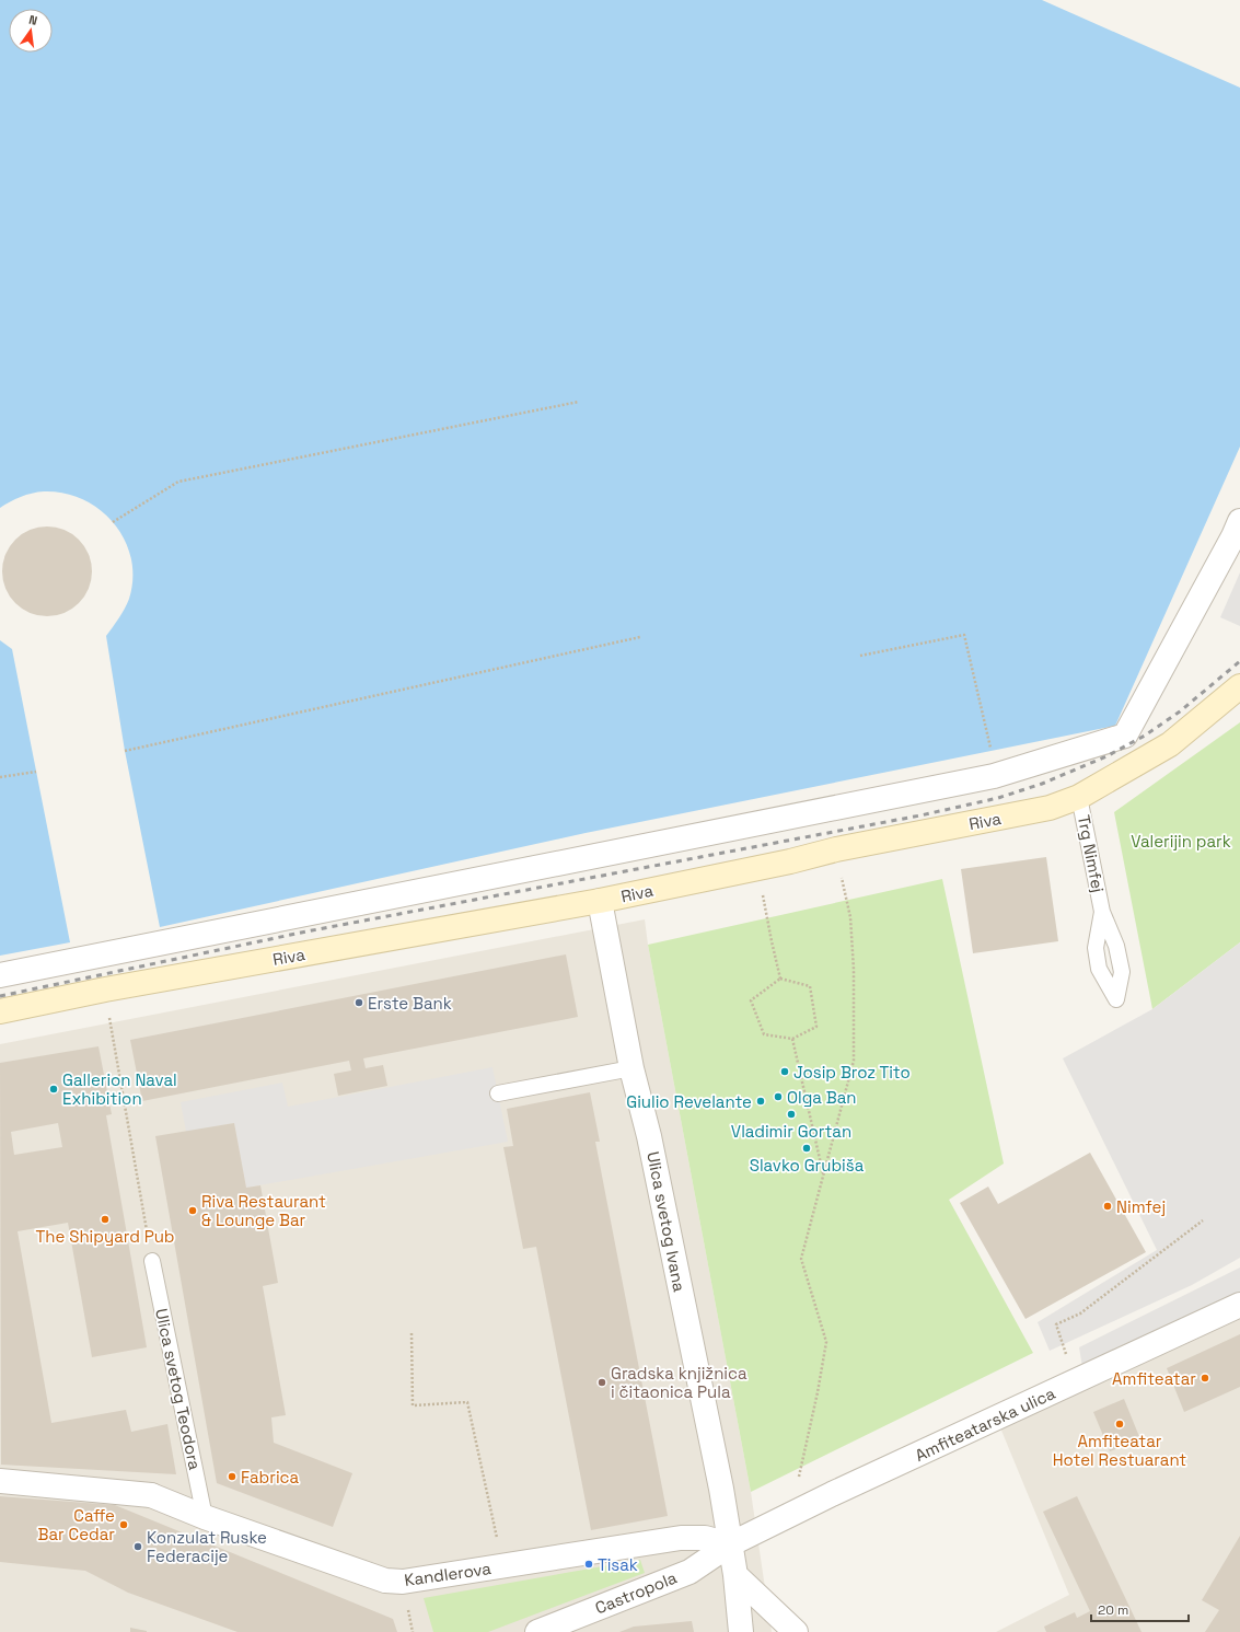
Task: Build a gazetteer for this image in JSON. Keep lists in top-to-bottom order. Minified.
{"streets":{"main road":["Riva"],"street":["Ulica svetog Ivana","Amfiteatarska ulica","Kandlerova","Castropola"],"lane":["Trg Nimfej","Ulica svetog Teodora"]},"crossings":[["Riva","Trg Nimfej"],["Riva","Ulica svetog Ivana"],["Ulica svetog Ivana","Amfiteatarska ulica"],["Ulica svetog Ivana","Kandlerova"],["Ulica svetog Ivana","Castropola"],["Ulica svetog Teodora","Kandlerova"],["Amfiteatarska ulica","Kandlerova"],["Amfiteatarska ulica","Castropola"],["Kandlerova","Castropola"]],"parks":["Valerijin park"],"places":["Erste Bank","Josip Broz Tito","Gallerion Naval Exhibition","Olga Ban","Giulio Revelante","Vladimir Gortan","Slavko Grubiša","Nimfej","Riva Restaurant & Lounge Bar","The Shipyard Pub","Amfiteatar","Gradska knjižnica i čitaonica Pula","Amfiteatar Hotel Restuarant","Fabrica","Caffe Bar Cedar","Konzulat Ruske Federacije","Tisak"],"scale_bar":"20 m","north":"top"}
